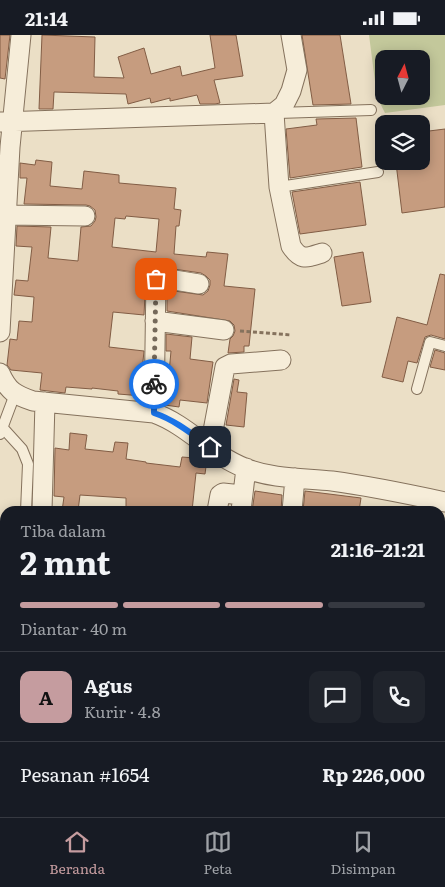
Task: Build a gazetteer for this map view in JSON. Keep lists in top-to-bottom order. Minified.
{"north":"top","page":{"status":"21:14","heading":["2 mnt","Tiba dalam","21:16–21:21"],"panel":["Agus","Kurir · 4.8","Pesanan #1654","Rp 226,000"],"bar":"Diantar · 40 m","round":"A","tabs":["Beranda","Peta","Disimpan"]}}
